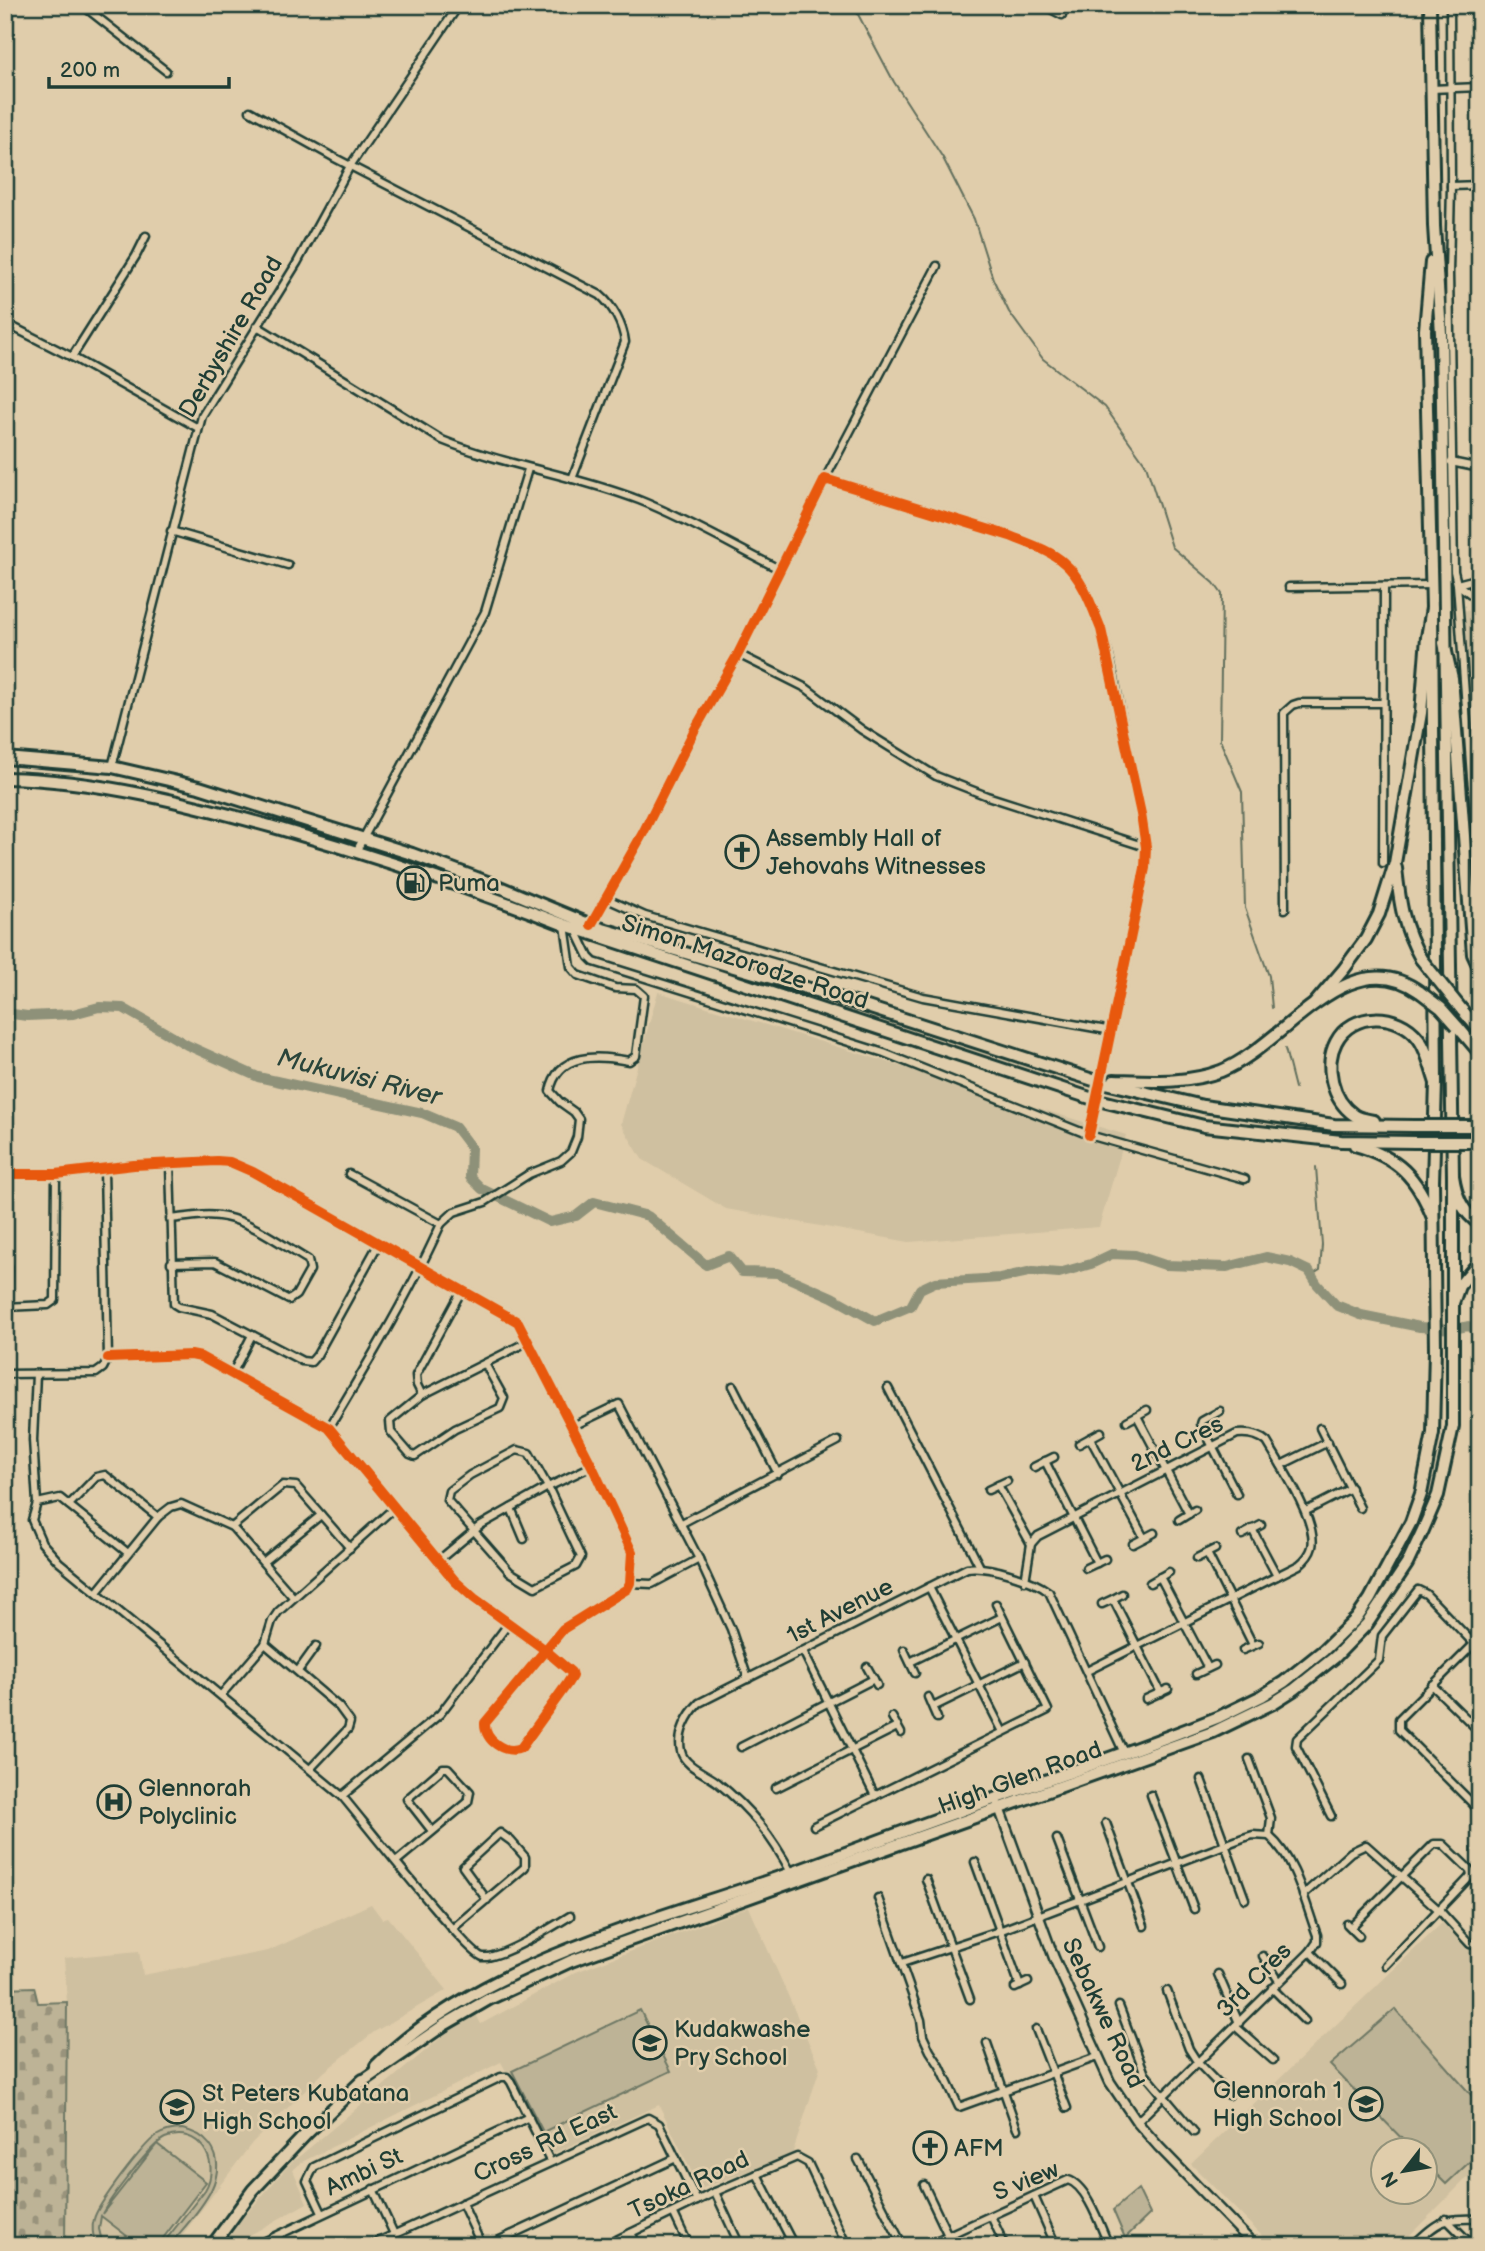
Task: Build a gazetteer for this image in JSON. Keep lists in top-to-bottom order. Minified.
{"streets":{"main road":["Simon Mazorodze Road","High Glen Road"],"street":["Derbyshire Road","2nd Cres","1st Avenue","3rd Cres","Sebakwe Road","Cross Rd East","Ambi St","S view","Tsoka Road"]},"crossings":[["Derbyshire Road","Simon Mazorodze Road"],["1st Avenue","High Glen Road"],["High Glen Road","Sebakwe Road"],["3rd Cres","Sebakwe Road"],["Cross Rd East","Tsoka Road"]],"water":["Mukuvisi River"],"places":{"church":["Assembly Hall of Jehovahs Witnesses","AFM"],"fuel station":["Puma"],"hospital":["Glennorah Polyclinic"],"school or university":["Kudakwashe Pry School","Glennorah 1 High School","St Peters Kubatana High School"]},"scale_bar":"200 m","north":"bottom left"}
